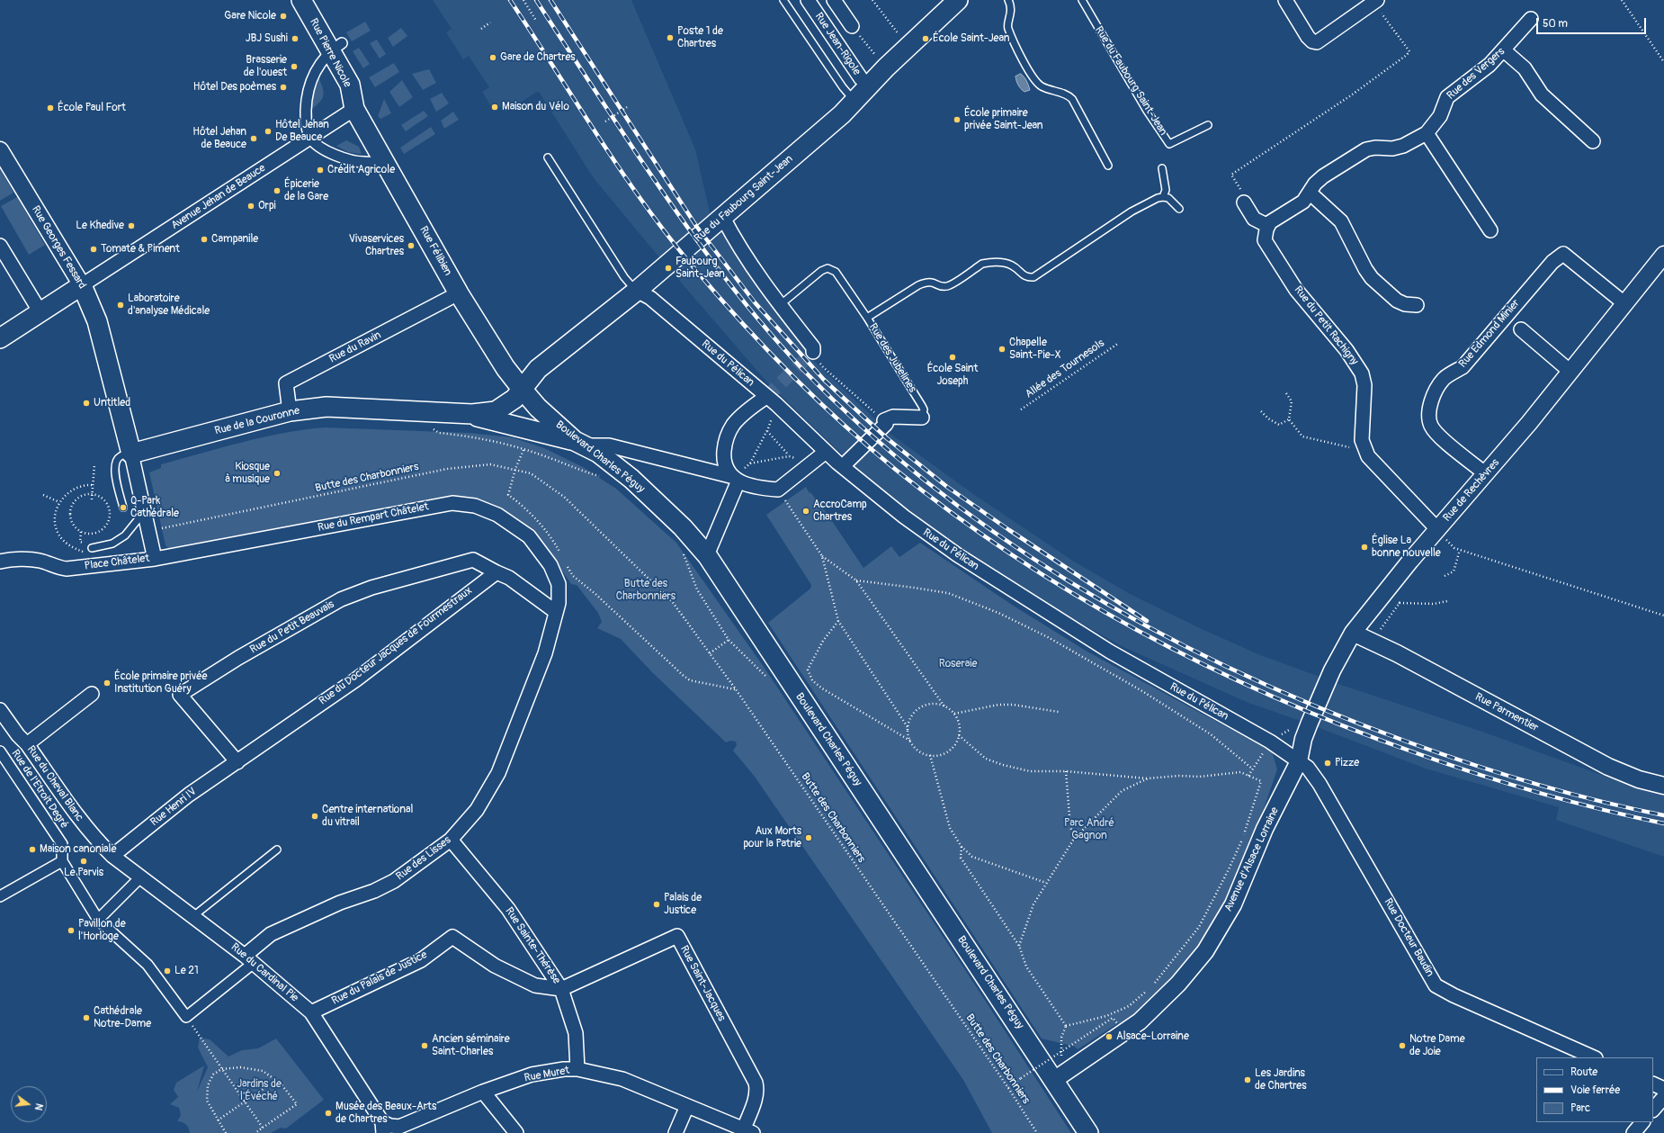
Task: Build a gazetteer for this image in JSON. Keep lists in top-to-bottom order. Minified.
{"streets":{"main road":["Rue Pierre Nicole","Rue du Faubourg Saint-Jean","Rue Georges Fessard","Rue Félibien","Rue de la Couronne","Boulevard Charles Péguy"],"street":["Rue Jean-Rigole","Rue des Vergers","Avenue Jehan de Beauce","Rue du Petit Rachigny","Rue Edmond Minier","Rue du Ravin","Rue des Jubelines","Rue du Pélican","Rue de Rechèvres","Rue du Rempart Châtelet","Place Châtelet","Rue du Petit Beauvais","Rue du Docteur Jacques de Fourmestraux","Rue Parmentier","Rue du Cheval Blanc","Rue de l'Etroit Degré","Rue Henri IV","Rue des Lisses","Avenue d'Alsace Lorraine","Rue Docteur Baudin","Rue Sainte-Thérèse","Rue du Cardinal Pie","Rue du Palais de Justice","Rue Saint-Jacques","Rue Muret"],"path":["Allée des Tournesols","Butte des Charbonniers"]},"crossings":[["Rue Jean-Rigole","Rue du Faubourg Saint-Jean"],["Rue Pierre Nicole","Avenue Jehan de Beauce"],["Rue Pierre Nicole","Rue Félibien"],["Rue des Vergers","Rue du Petit Rachigny"],["Rue du Faubourg Saint-Jean","Rue Félibien"],["Rue du Faubourg Saint-Jean","Rue du Pélican"],["Rue du Faubourg Saint-Jean","Rue de la Couronne"],["Rue du Faubourg Saint-Jean","Boulevard Charles Péguy"],["Avenue Jehan de Beauce","Rue Georges Fessard"],["Avenue Jehan de Beauce","Rue Félibien"],["Rue Georges Fessard","Rue de la Couronne"],["Rue Georges Fessard","Place Châtelet"],["Rue Félibien","Rue de la Couronne"],["Rue Félibien","Boulevard Charles Péguy"],["Rue Edmond Minier","Rue de Rechèvres"],["Rue du Ravin","Rue de la Couronne"],["Rue du Pélican","Rue de Rechèvres"],["Rue du Pélican","Avenue d'Alsace Lorraine"],["Rue du Pélican","Rue Docteur Baudin"],["Rue de la Couronne","Boulevard Charles Péguy"],["Rue de la Couronne","Place Châtelet"],["Boulevard Charles Péguy","Avenue d'Alsace Lorraine"],["Butte des Charbonniers","Place Châtelet"],["Rue de Rechèvres","Rue Parmentier"],["Rue de Rechèvres","Avenue d'Alsace Lorraine"],["Rue de Rechèvres","Rue Docteur Baudin"],["Rue du Rempart Châtelet","Place Châtelet"],["Rue du Rempart Châtelet","Rue des Lisses"],["Rue du Petit Beauvais","Rue du Docteur Jacques de Fourmestraux"],["Rue du Petit Beauvais","Rue Henri IV"],["Rue du Docteur Jacques de Fourmestraux","Rue Henri IV"],["Rue du Cheval Blanc","Rue Henri IV"],["Rue du Cheval Blanc","Rue du Cardinal Pie"],["Rue Henri IV","Rue du Cardinal Pie"],["Rue des Lisses","Rue Sainte-Thérèse"],["Rue des Lisses","Rue du Cardinal Pie"],["Avenue d'Alsace Lorraine","Rue Docteur Baudin"],["Rue Sainte-Thérèse","Rue du Palais de Justice"],["Rue Sainte-Thérèse","Rue Saint-Jacques"],["Rue Sainte-Thérèse","Rue Muret"],["Rue du Cardinal Pie","Rue du Palais de Justice"],["Rue du Cardinal Pie","Rue Muret"],["Rue du Palais de Justice","Rue Saint-Jacques"],["Rue Saint-Jacques","Rue Muret"]],"parks":["Butte des Charbonniers","Roseraie","Parc André Gagnon","Jardins de l'Évéché"],"places":["Gare Nicole","Poste 1 de Chartres","JBJ Sushi","École Saint-Jean","Gare de Chartres","Brasserie de l'ouest","Hôtel Des poèmes","Maison du Vélo","École Paul Fort","École primaire privée Saint-Jean","Hôtel Jehan De Beauce","Hôtel Jehan de Beauce","Crédit Agricole","Épicerie de la Gare","Orpi","Le Khedive","Campanile","Vivaservices Chartres","Tomate & Piment","Faubourg Saint-Jean","Laboratoire d'analyse Médicale","Chapelle Saint-Pie-X","École Saint Joseph","Untitled","Kiosque à musique","Q-Park Cathédrale","AccroCamp Chartres","Église La bonne nouvelle","École primaire privée Institution Guéry","Pizze","Centre international du vitrail","Aux Morts pour la Patrie","Maison canoniale","Le Parvis","Palais de Justice","Pavillon de l'Horloge","Le 21","Cathédrale Notre-Dame","Alsace-Lorraine","Ancien séminaire Saint-Charles","Notre Dame de Joie","Les Jardins de Chartres","Musée des Beaux-Arts de Chartres"],"legend":["Route","Voie ferrée","Parc"],"scale_bar":"50 m","north":"right"}
